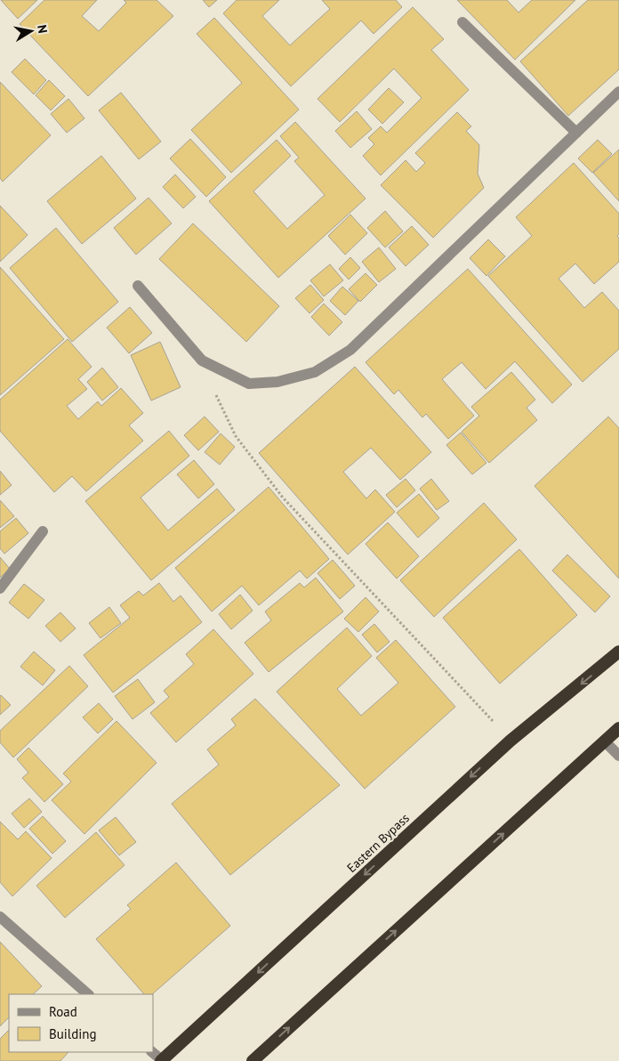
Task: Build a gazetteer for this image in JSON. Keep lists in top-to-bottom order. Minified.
{"streets":{"highway":["Eastern Bypass"]},"legend":["Road","Building"],"north":"right"}
